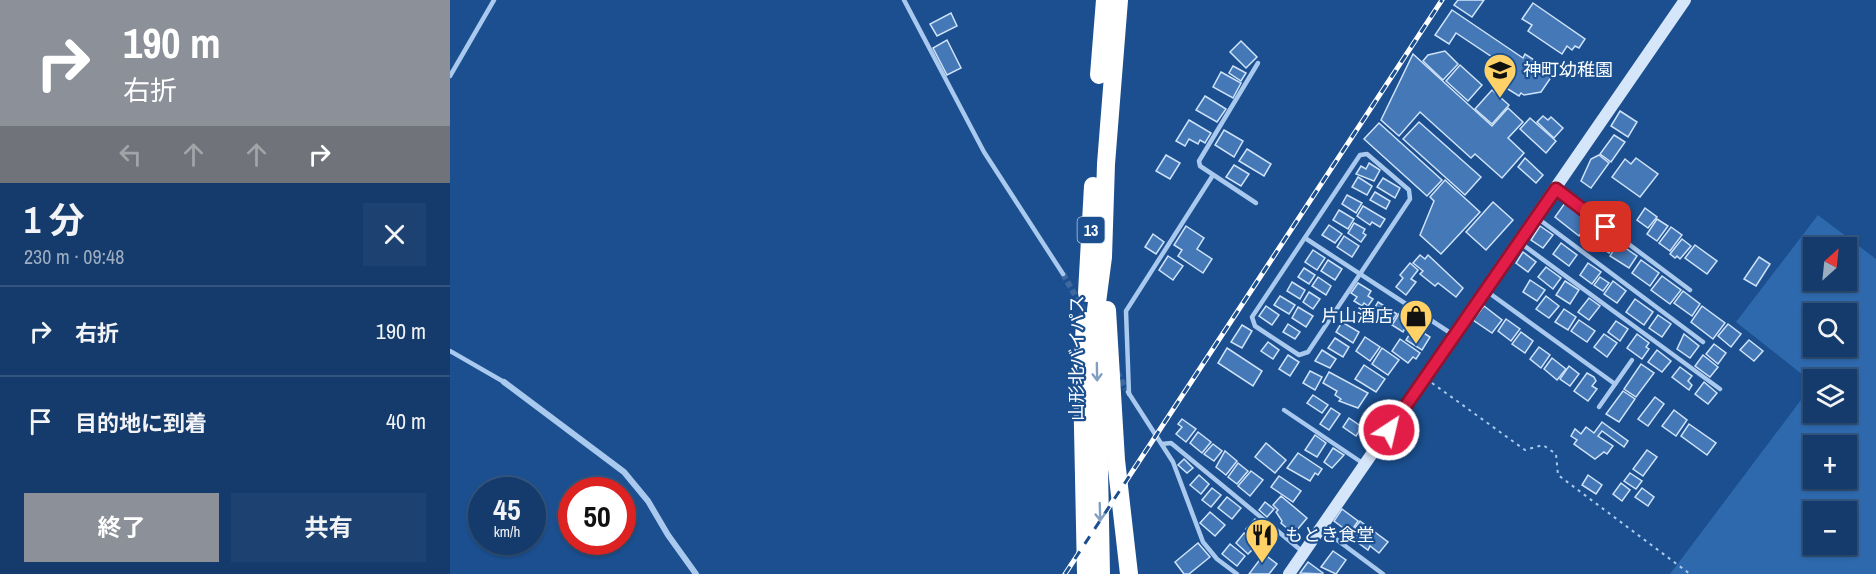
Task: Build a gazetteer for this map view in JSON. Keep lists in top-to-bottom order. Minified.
{"streets":{"highway":["13","山形北バイパス"]},"places":{"school or university":["神町幼稚園"],"shop":["片山酒店"],"restaurant":["もとき食堂"]},"north":"top right","page":{"turn":["190 m","右折"],"heading":["1 分","230 m · 09:48"],"map_buttons":["+","−"],"list":[{"name":"右折","value":"190 m"},{"name":"目的地に到着","value":"40 m"}],"speed":"45 km/h","limit":"50","buttons":["終了","共有"]}}
